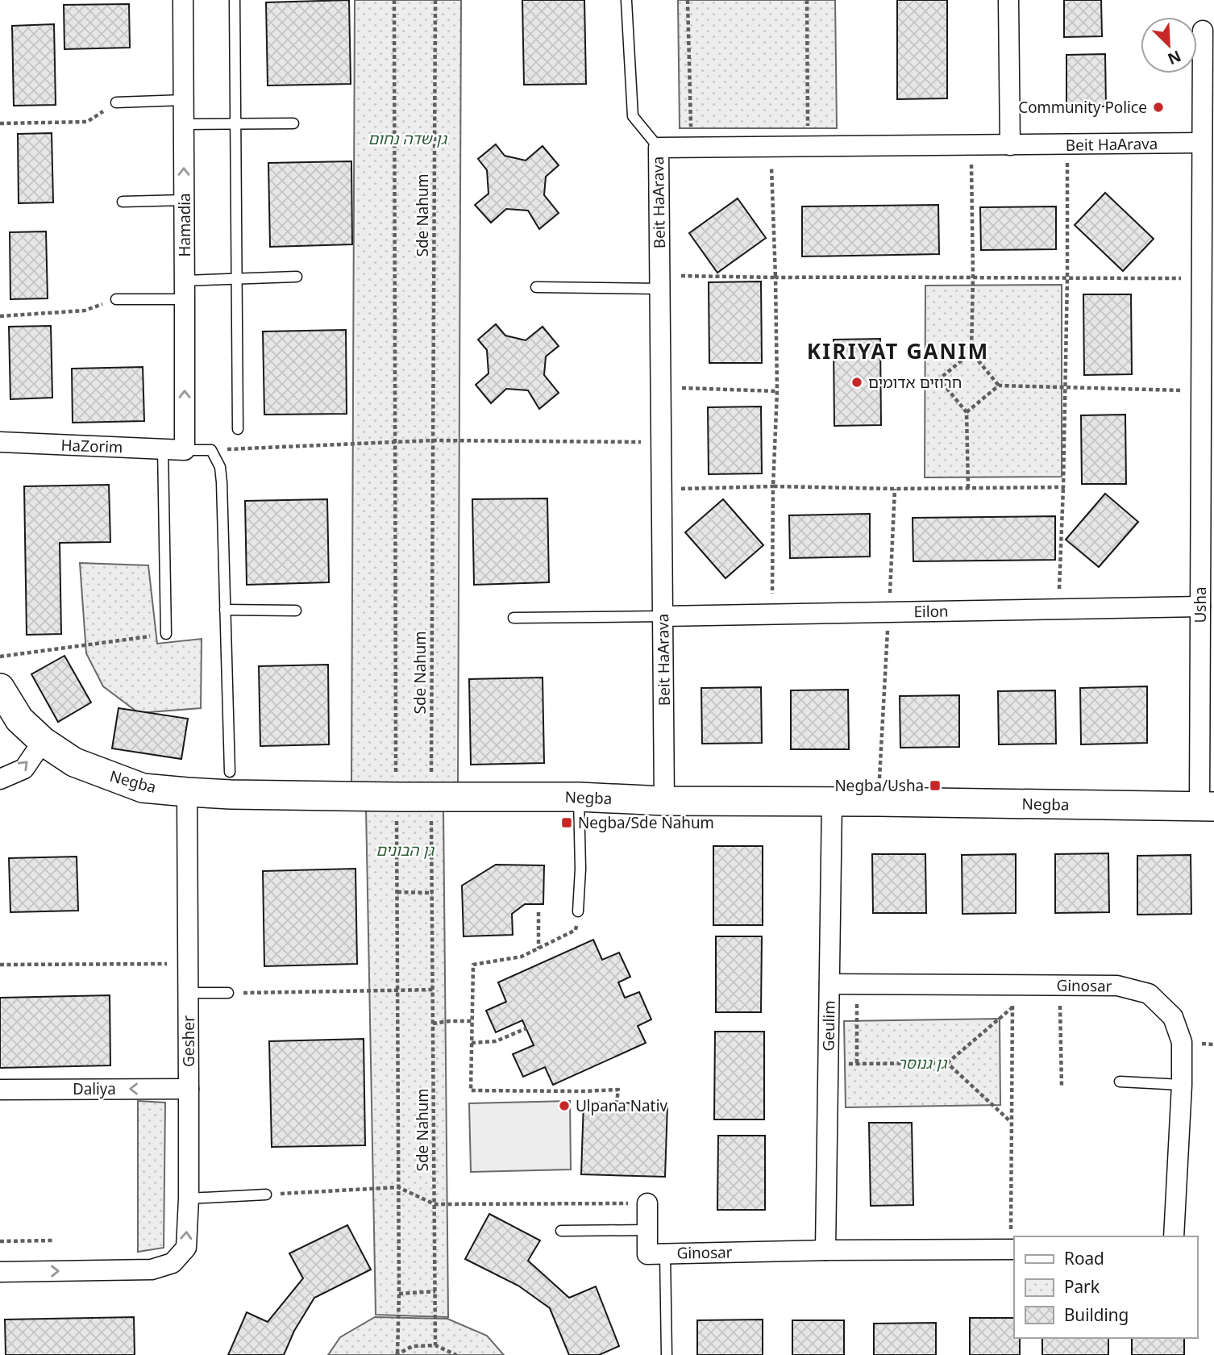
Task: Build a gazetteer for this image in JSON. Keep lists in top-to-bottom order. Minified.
{"streets":{"street":["Beit HaArava","Hamadia","HaZorim","Usha","Eilon","Negba","Ginosar","Geulim","Gesher","Daliya"],"path":["Sde Nahum"]},"crossings":[["Beit HaArava","Usha"],["Beit HaArava","Eilon"],["Beit HaArava","Negba"],["Sde Nahum","Negba"],["Hamadia","HaZorim"],["Usha","Eilon"],["Usha","Negba"],["Negba","Geulim"],["Negba","Gesher"],["Ginosar","Geulim"],["Gesher","Daliya"]],"one_way":["Hamadia","Daliya"],"districts":["KIRIYAT GANIM"],"parks":["גן שדה נחום","גן הבונים","גן גנוסר"],"places":{"other":["Community Police","חרוזים אדומים","Ulpana Nativ"],"transit":["Negba/Usha","Negba/Sde Nahum"]},"legend":["Road","Park","Building"],"north":"bottom right"}
